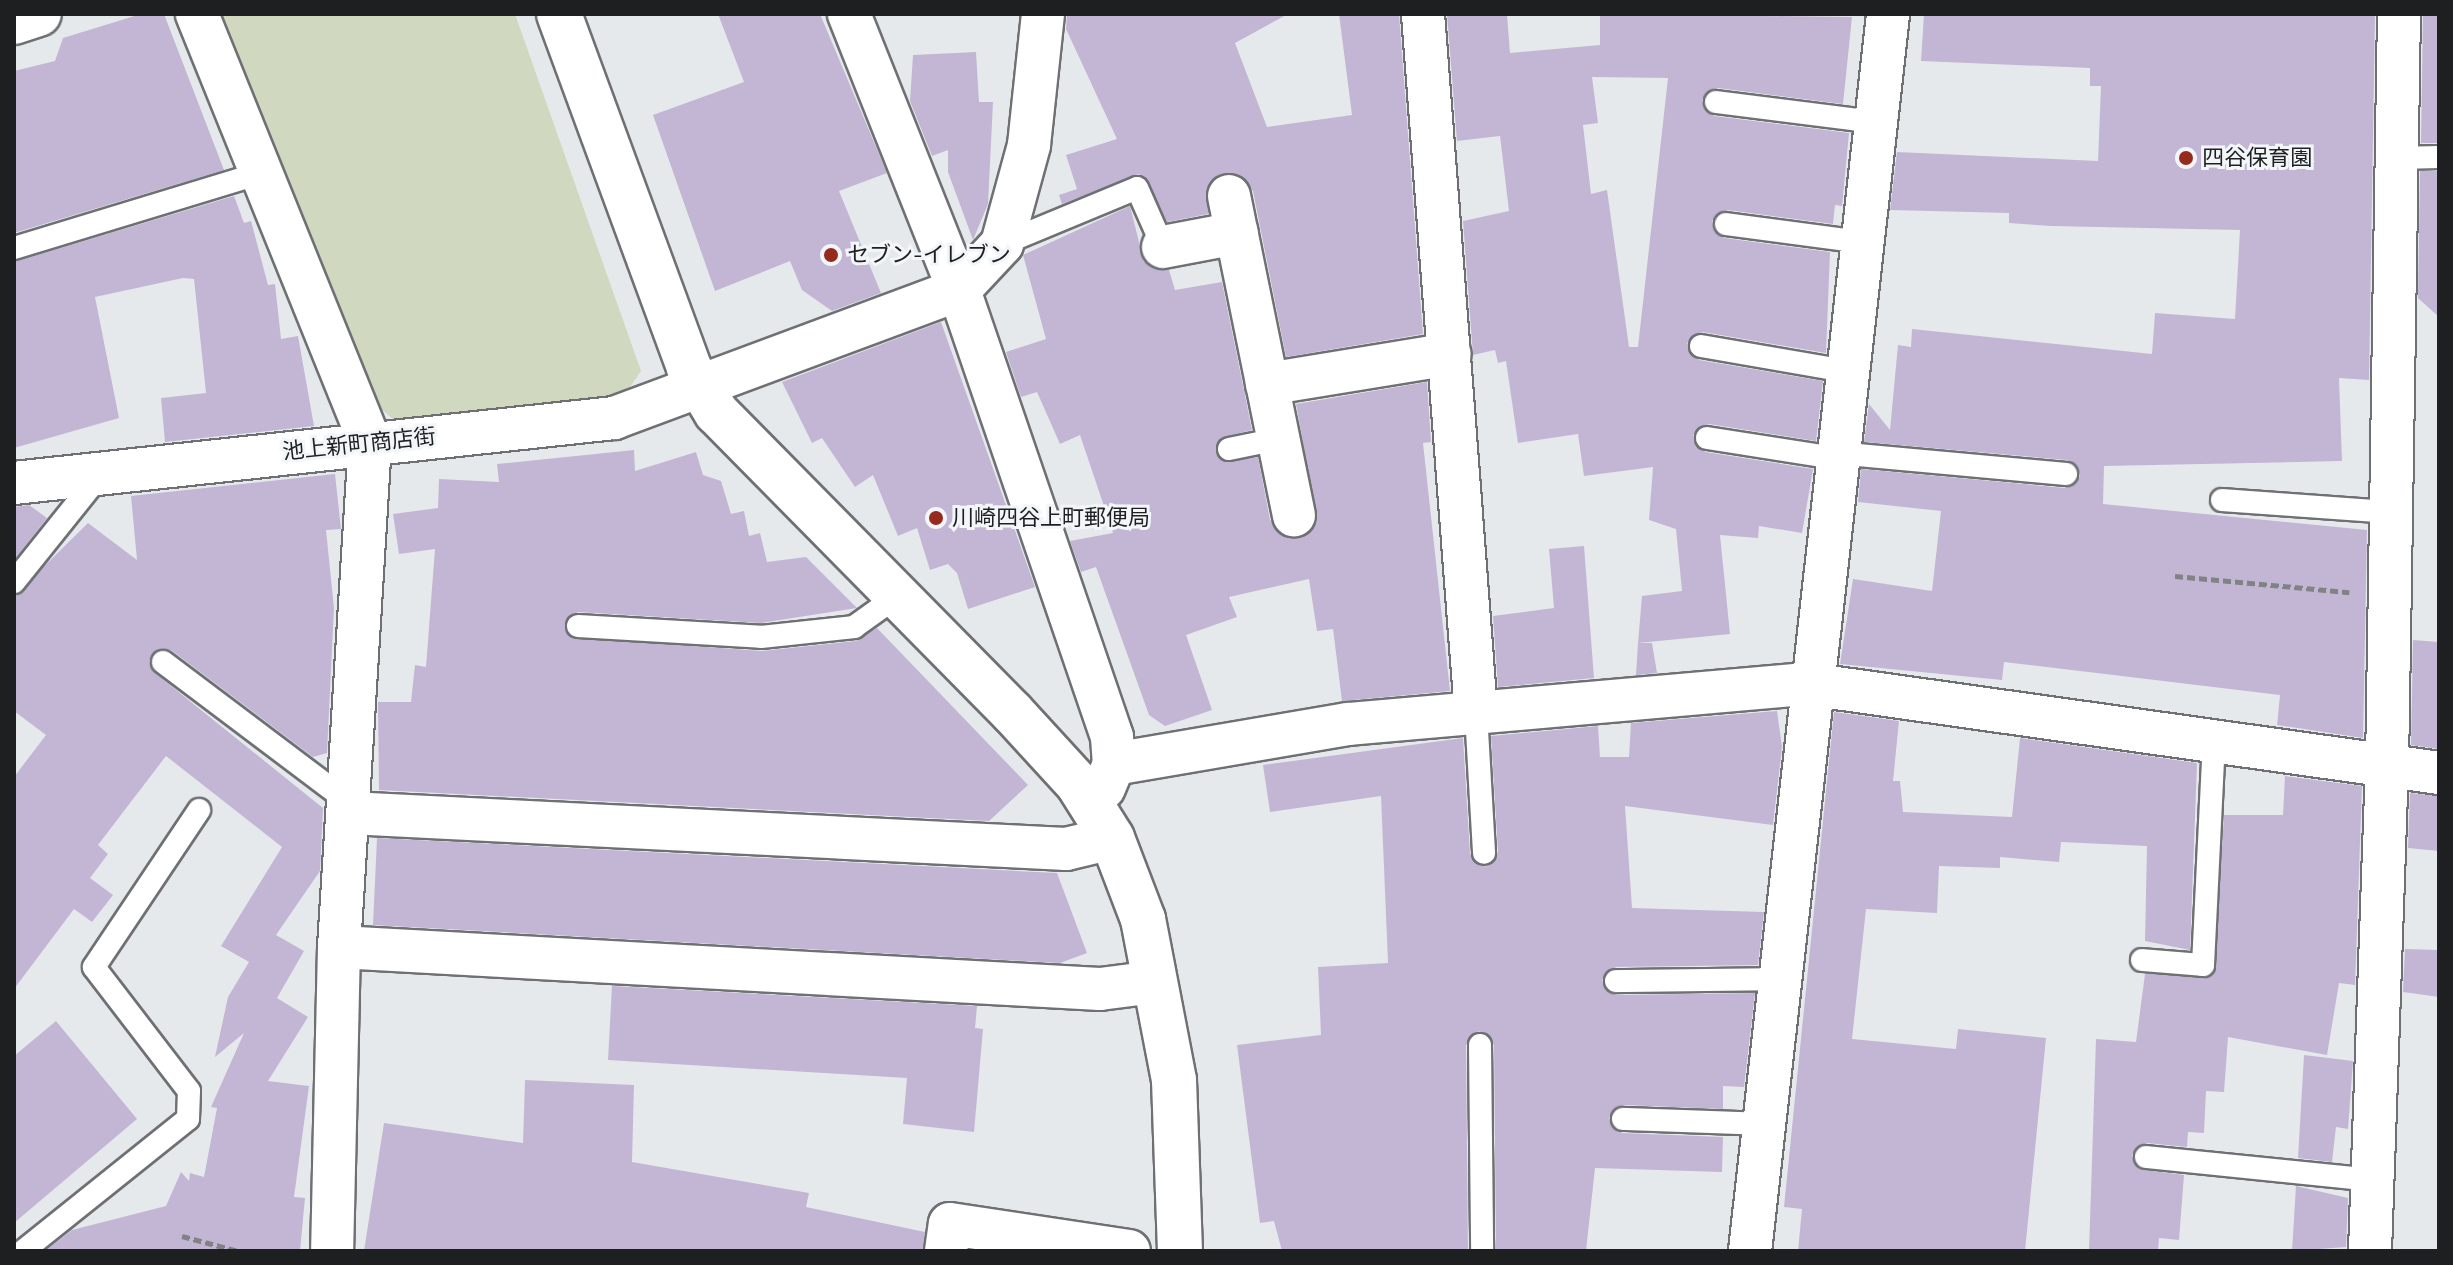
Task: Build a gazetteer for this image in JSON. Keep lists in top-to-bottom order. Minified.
{"streets":{"street":["池上新町商店街"]},"places":["四谷保育園","セブン-イレブン","川崎四谷上町郵便局"]}
